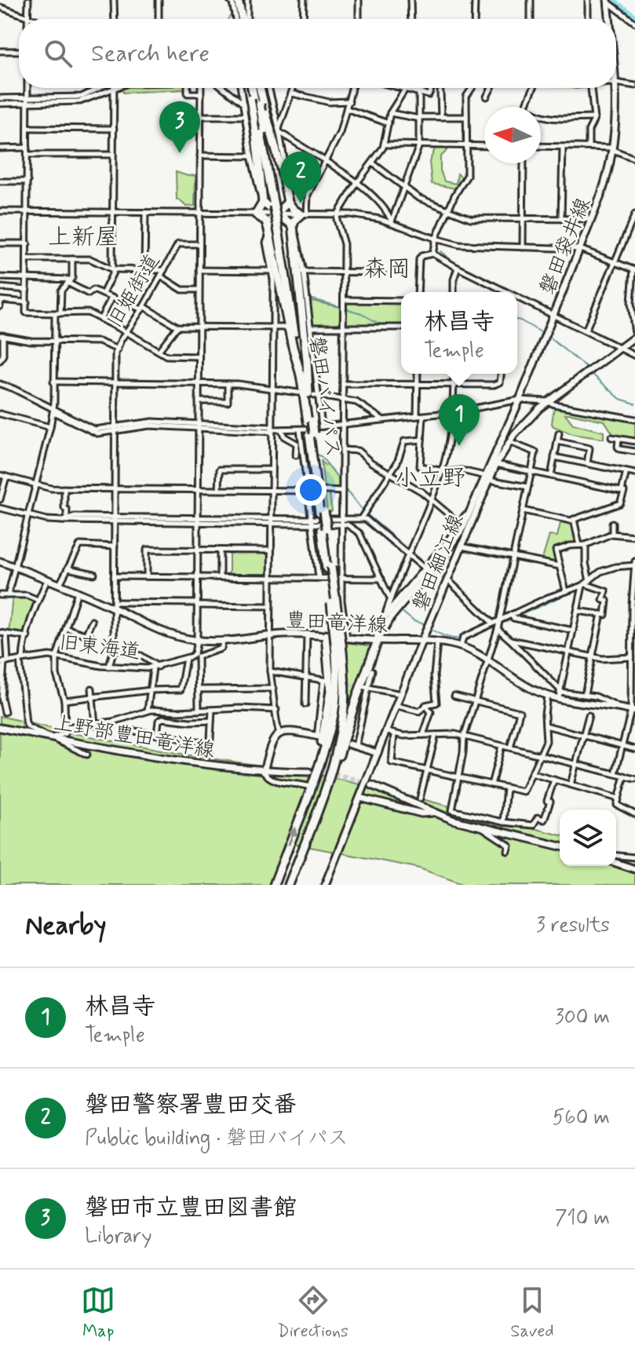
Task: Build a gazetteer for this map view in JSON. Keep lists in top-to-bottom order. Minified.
{"streets":{"highway":["磐田バイパス"],"main road":["磐田袋井線","磐田細江線","豊田竜洋線","上野部豊田竜洋線"],"street":["旧姫街道","旧東海道"]},"crossings":[["磐田袋井線","磐田細江線"],["磐田袋井線","豊田竜洋線"],["磐田バイパス","豊田竜洋線"],["磐田細江線","豊田竜洋線"],["豊田竜洋線","旧東海道"]],"districts":["上新屋","森岡","小立野"],"north":"left","page":{"search":"Search here","pins":["3","2","1"],"popup":["林昌寺","Temple"],"heading":["Nearby","3 results"],"list":[{"mark":"1","name":"林昌寺","note":"Temple","value":"300 m"},{"mark":"2","name":"磐田警察署豊田交番","note":"Public building · 磐田バイパス","value":"560 m"},{"mark":"3","name":"磐田市立豊田図書館","note":"Library","value":"710 m"}],"nav":["Map","Directions","Saved"]}}
